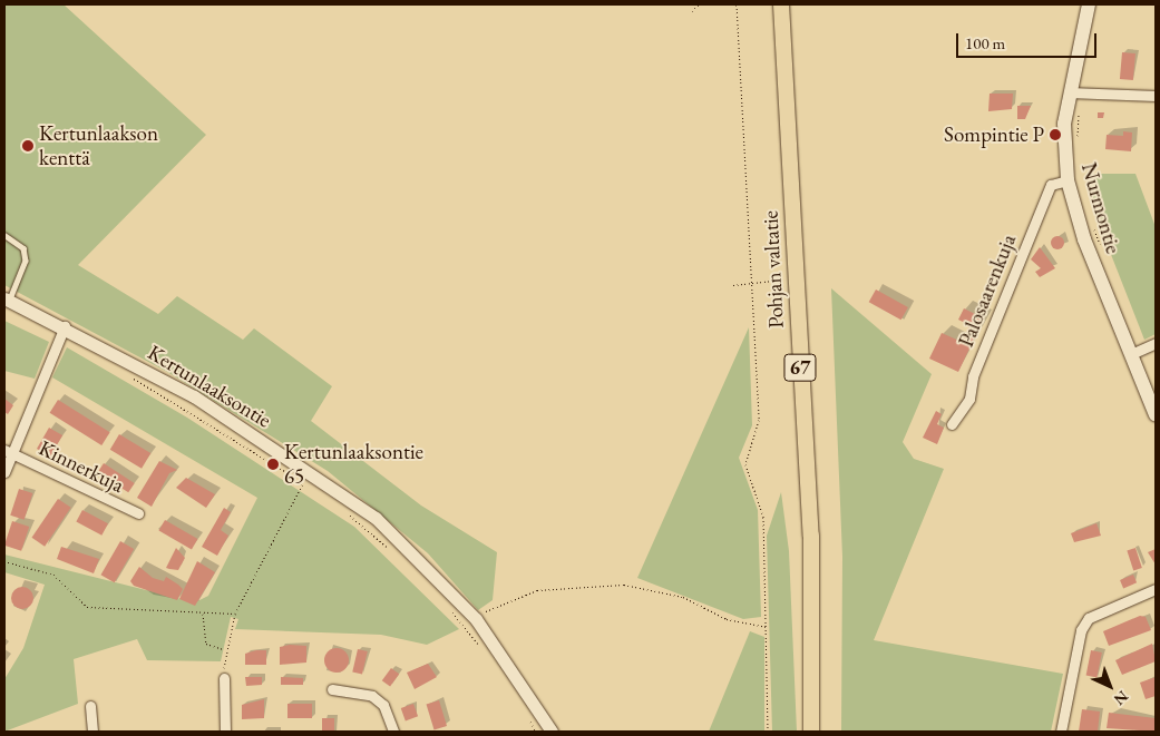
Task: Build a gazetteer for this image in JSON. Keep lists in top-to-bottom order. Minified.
{"streets":{"highway":["Pohjan valtatie","67"],"main road":["Nurmontie"],"street":["Palosaarenkuja","Kertunlaaksontie","Kinnerkuja"]},"crossings":[["Nurmontie","Palosaarenkuja"]],"places":["Sompintie P","Kertunlaakson kenttä","Kertunlaaksontie 65"],"scale_bar":"100 m","north":"bottom right"}
